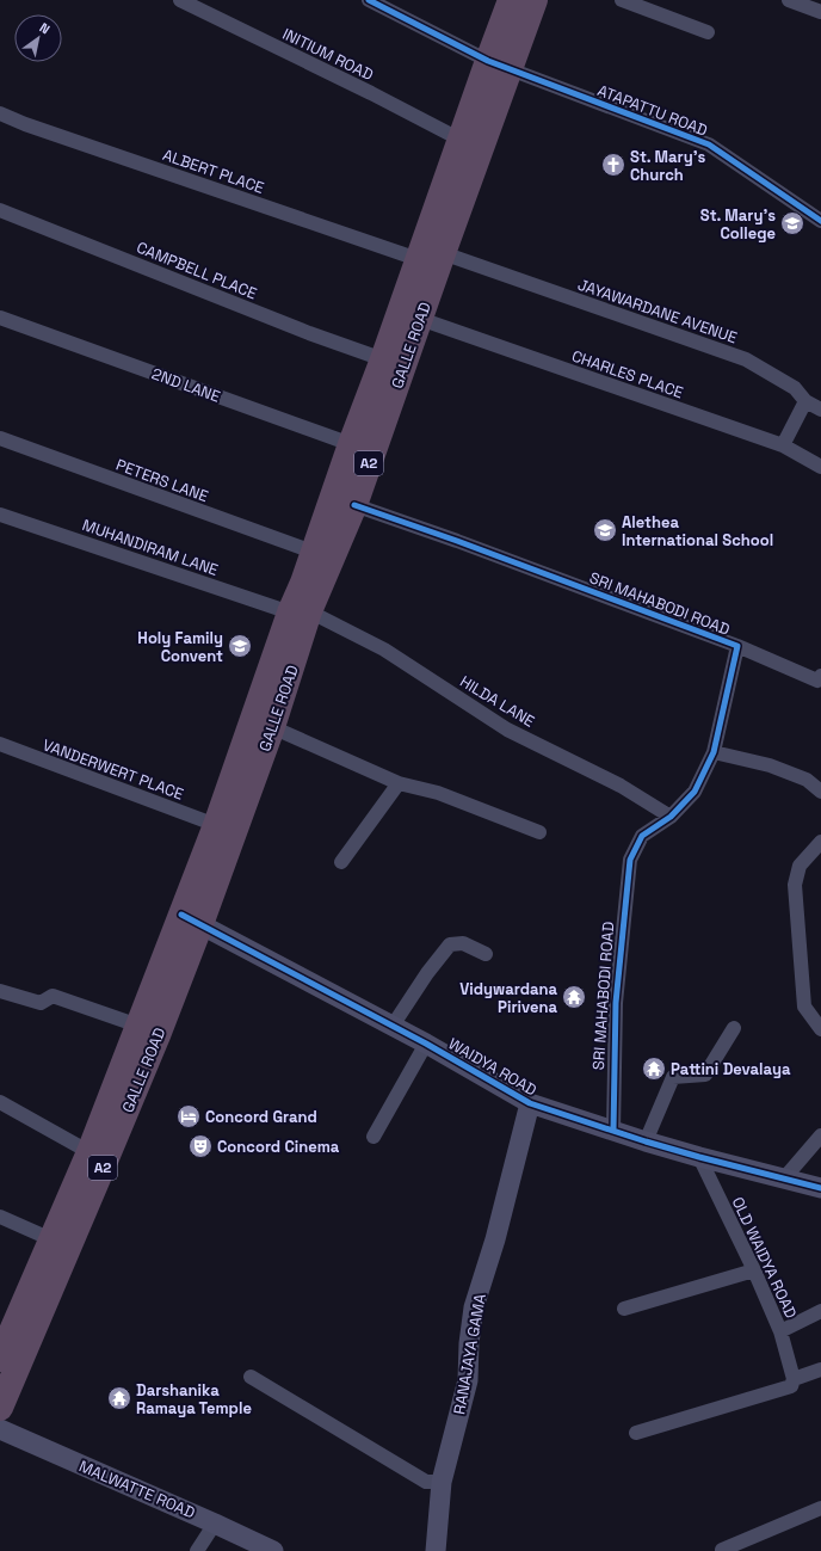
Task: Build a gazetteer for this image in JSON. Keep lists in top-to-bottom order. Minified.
{"streets":{"highway":["GALLE ROAD","A2"],"street":["INITIUM ROAD","ATAPATTU ROAD","ALBERT PLACE","CAMPBELL PLACE","JAYAWARDANE AVENUE","CHARLES PLACE","2ND LANE","PETERS LANE","MUHANDIRAM LANE","SRI MAHABODI ROAD","HILDA LANE","VANDERWERT PLACE","WAIDYA ROAD","OLD WAIDYA ROAD","RANAJAYA GAMA","MALWATTE ROAD"]},"crossings":[["INITIUM ROAD","GALLE ROAD"],["ATAPATTU ROAD","GALLE ROAD"],["ALBERT PLACE","GALLE ROAD"],["CAMPBELL PLACE","GALLE ROAD"],["JAYAWARDANE AVENUE","GALLE ROAD"],["GALLE ROAD","CHARLES PLACE"],["GALLE ROAD","2ND LANE"],["GALLE ROAD","PETERS LANE"],["GALLE ROAD","MUHANDIRAM LANE"],["GALLE ROAD","SRI MAHABODI ROAD"],["GALLE ROAD","HILDA LANE"],["GALLE ROAD","VANDERWERT PLACE"],["GALLE ROAD","WAIDYA ROAD"],["MUHANDIRAM LANE","HILDA LANE"],["SRI MAHABODI ROAD","HILDA LANE"],["SRI MAHABODI ROAD","WAIDYA ROAD"],["WAIDYA ROAD","OLD WAIDYA ROAD"],["WAIDYA ROAD","RANAJAYA GAMA"]],"places":{"church":["St. Mary's Church"],"school or university":["St. Mary's College","Alethea International School","Holy Family Convent"],"temple":["Vidywardana Pirivena","Pattini Devalaya","Darshanika Ramaya Temple"],"hotel":["Concord Grand"],"theatre":["Concord Cinema"]},"north":"top right"}
